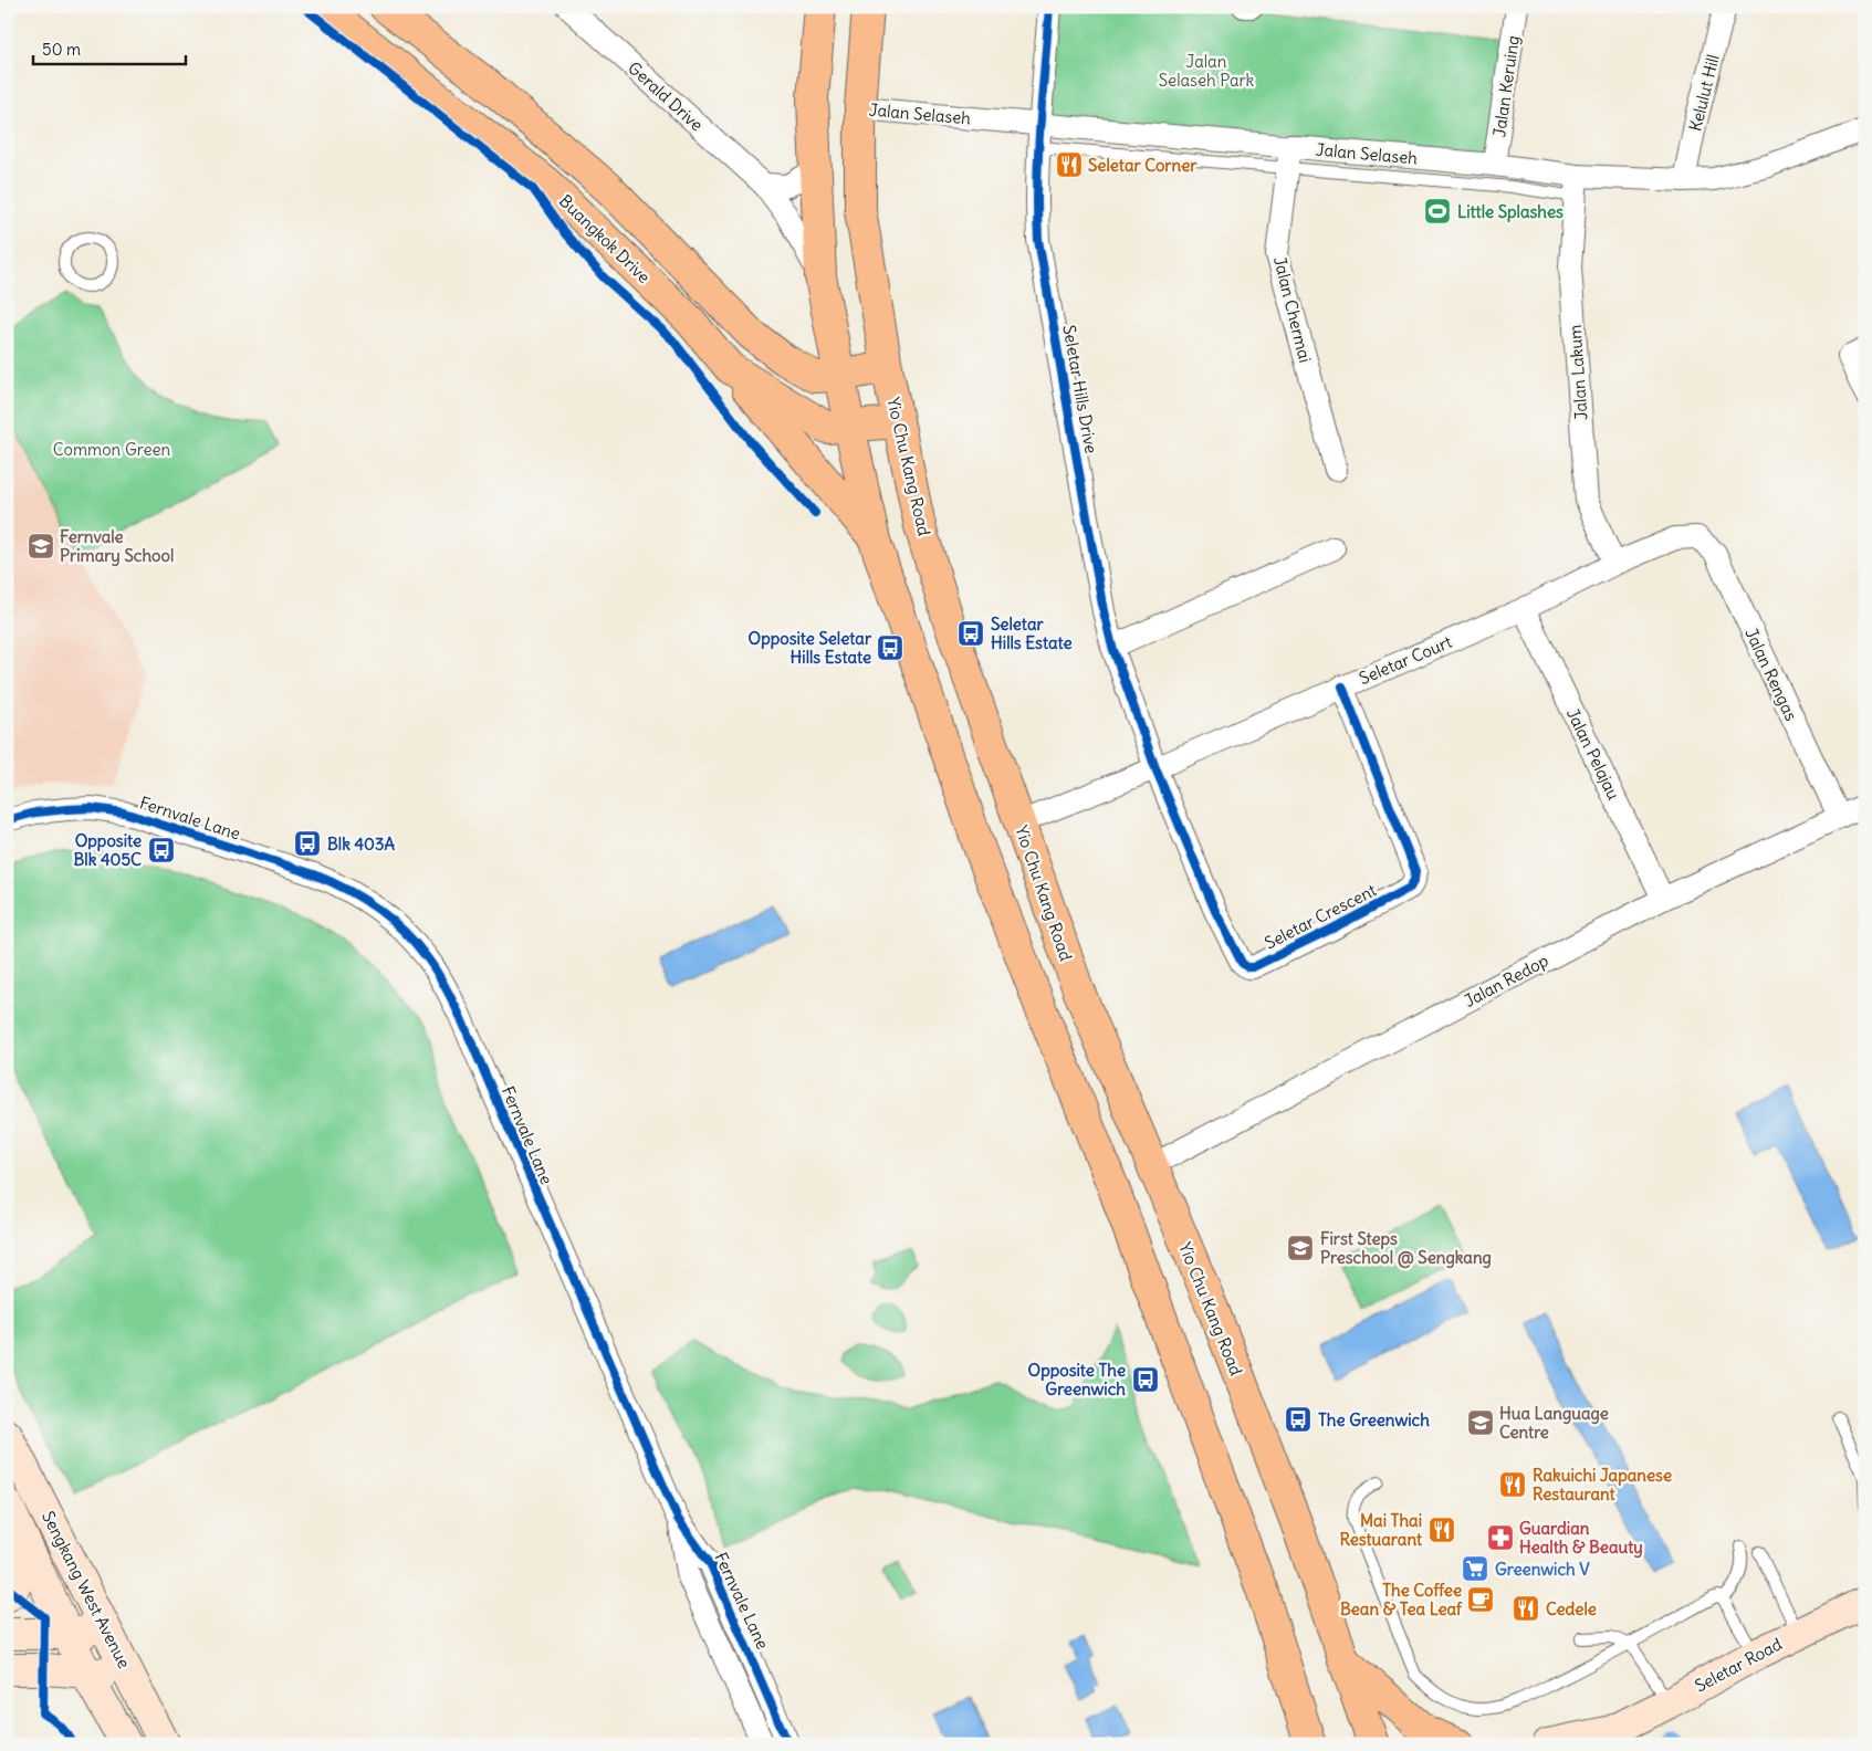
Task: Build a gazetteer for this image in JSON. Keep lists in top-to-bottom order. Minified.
{"streets":{"main road":["Buangkok Drive","Yio Chu Kang Road","Sengkang West Avenue","Seletar Road"],"street":["Jalan Keruing","Kelulut Hill","Gerald Drive","Jalan Selaseh","Jalan Chermai","Jalan Lakum","Seletar Hills Drive","Seletar Court","Jalan Rengas","Jalan Pelajau","Fernvale Lane","Seletar Crescent","Jalan Redop"]},"crossings":[["Jalan Keruing","Jalan Selaseh"],["Kelulut Hill","Jalan Selaseh"],["Jalan Selaseh","Jalan Chermai"],["Jalan Selaseh","Jalan Lakum"],["Jalan Selaseh","Seletar Hills Drive"],["Jalan Selaseh","Yio Chu Kang Road"],["Buangkok Drive","Yio Chu Kang Road"],["Jalan Lakum","Seletar Court"],["Seletar Hills Drive","Seletar Court"],["Seletar Hills Drive","Seletar Crescent"],["Yio Chu Kang Road","Seletar Court"],["Yio Chu Kang Road","Jalan Redop"],["Seletar Court","Jalan Rengas"],["Seletar Court","Jalan Pelajau"],["Seletar Court","Seletar Crescent"],["Jalan Rengas","Jalan Redop"],["Jalan Pelajau","Jalan Redop"]],"parks":["Jalan Selaseh Park","Common Green"],"places":{"restaurant":["Seletar Corner","Rakuichi Japanese Restaurant","Mai Thai Restuarant","Cedele"],"sports":["Little Splashes"],"school or university":["Fernvale Primary School","First Steps Preschool @ Sengkang","Hua Language Centre"],"bus stop":["Seletar Hills Estate","Opposite Seletar Hills Estate","Blk 403A","Opposite Blk 405C","Opposite The Greenwich","The Greenwich"],"pharmacy":["Guardian Health & Beauty"],"supermarket":["Greenwich V"],"cafe":["The Coffee Bean & Tea Leaf"]},"scale_bar":"50 m"}
